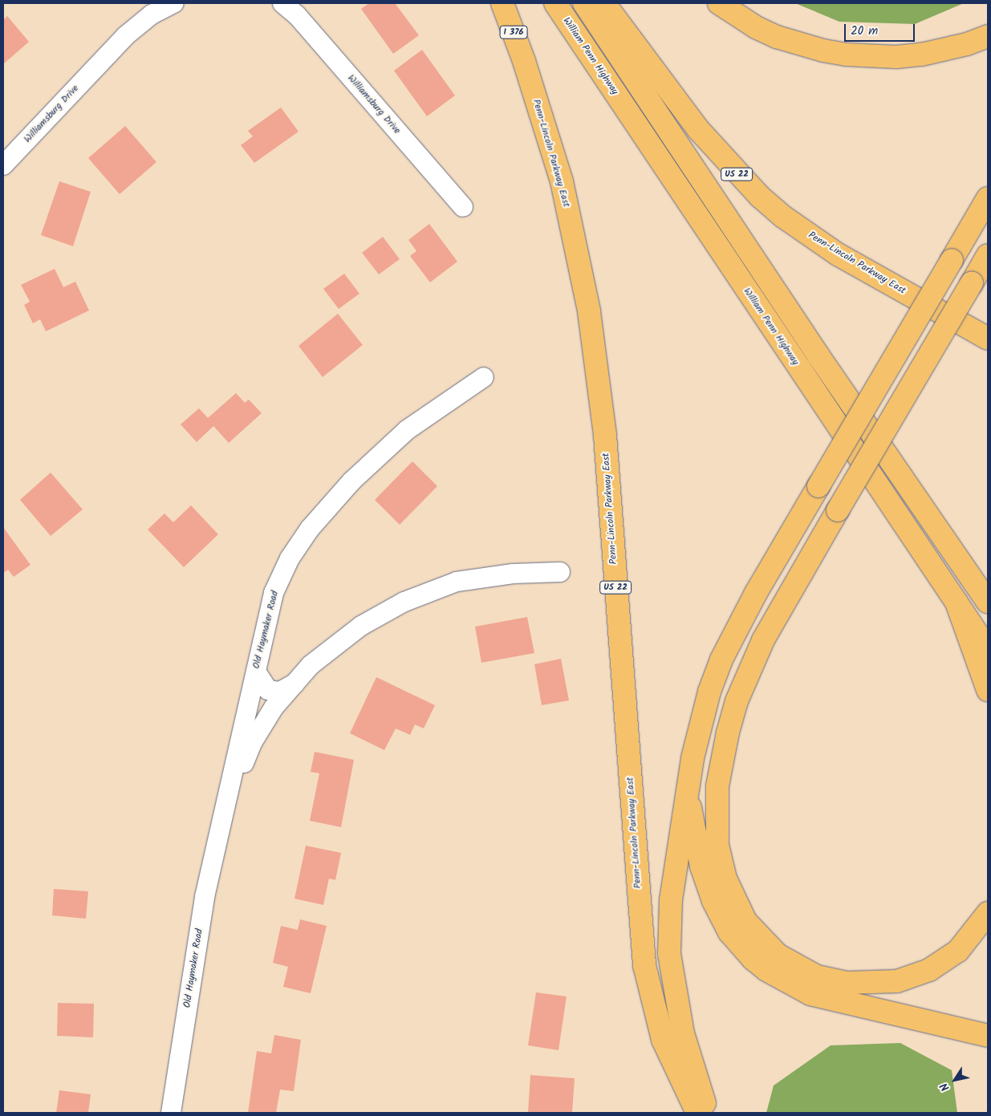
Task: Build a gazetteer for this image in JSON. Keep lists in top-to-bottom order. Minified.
{"streets":{"highway":["I 376","William Penn Highway","Penn-Lincoln Parkway East","US 22"],"street":["Williamsburg Drive","Old Haymaker Road"]},"scale_bar":"20 m","north":"bottom left"}
